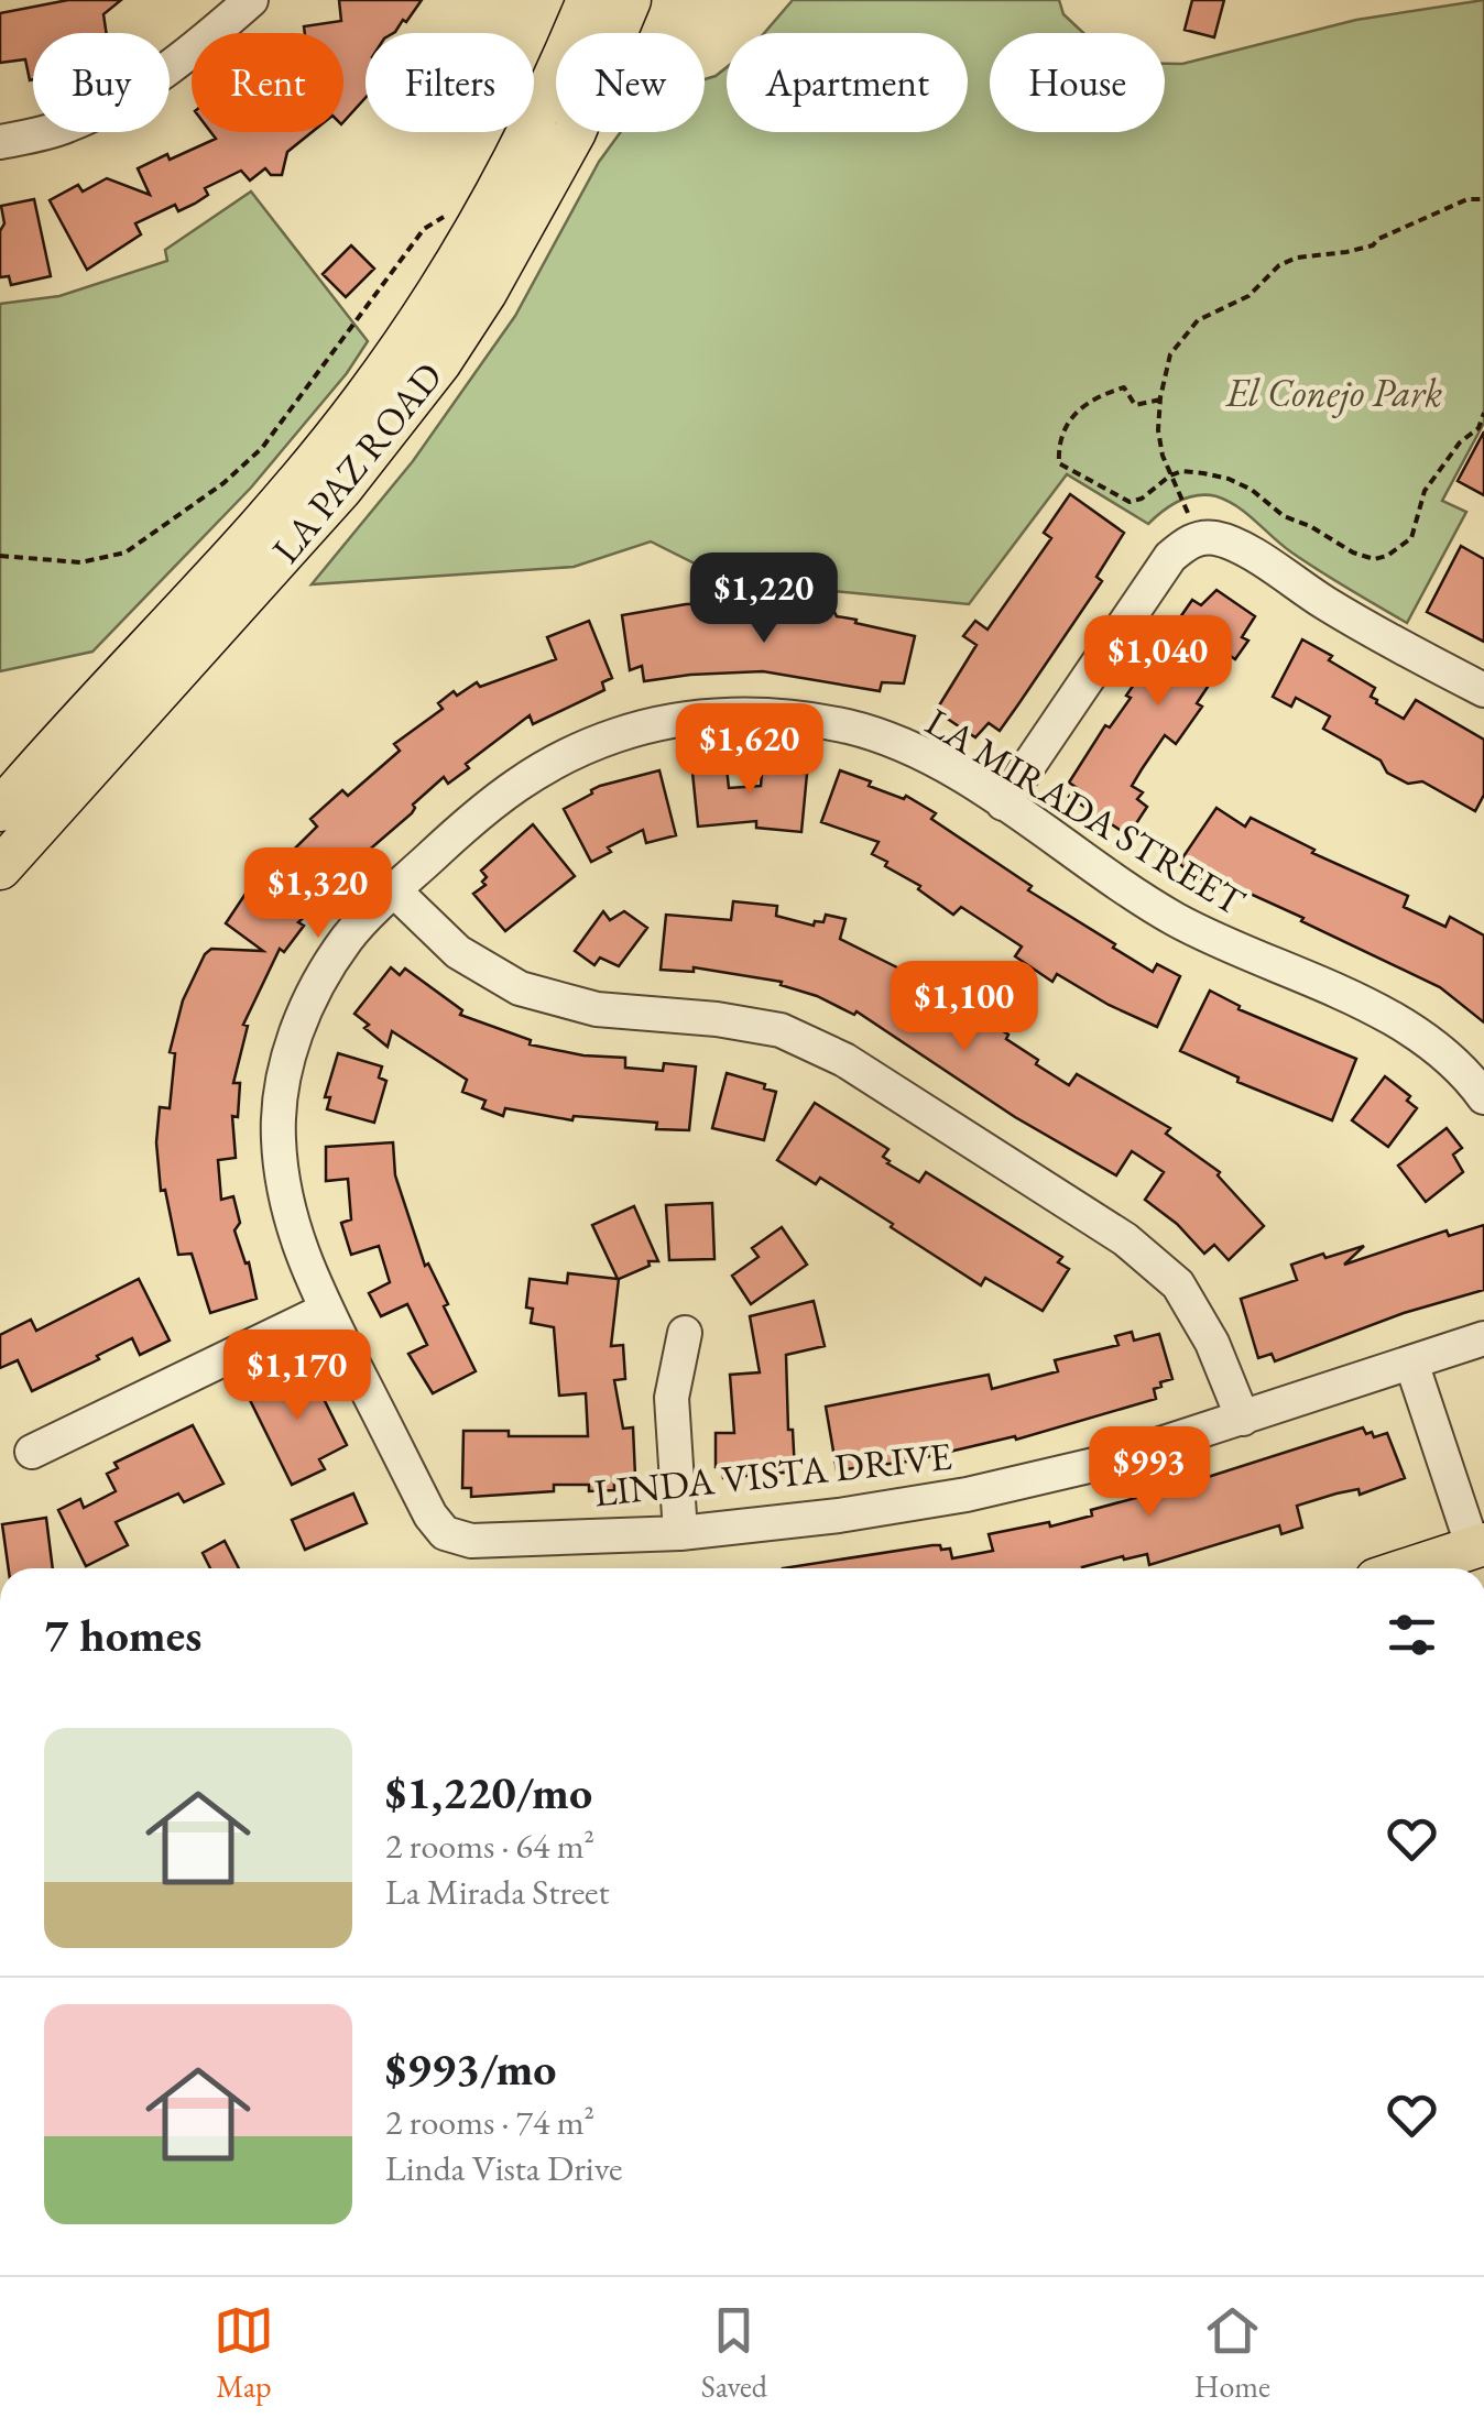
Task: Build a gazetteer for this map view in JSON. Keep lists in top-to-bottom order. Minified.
{"streets":{"main road":["LA PAZ ROAD"],"street":["LA MIRADA STREET","LINDA VISTA DRIVE"]},"crossings":[["LA MIRADA STREET","LINDA VISTA DRIVE"]],"parks":["El Conejo Park"],"page":{"chip":["Buy","Rent","Filters","New","Apartment","House"],"price":["$1,220","$1,040","$1,620","$1,320","$1,100","$1,170","$993"],"heading":"7 homes","list":[{"name":"$1,220/mo","note":"2 rooms · 64 m² · La Mirada Street"},{"name":"$993/mo","note":"2 rooms · 74 m² · Linda Vista Drive"}],"tabs":["Map","Saved","Home"]}}
